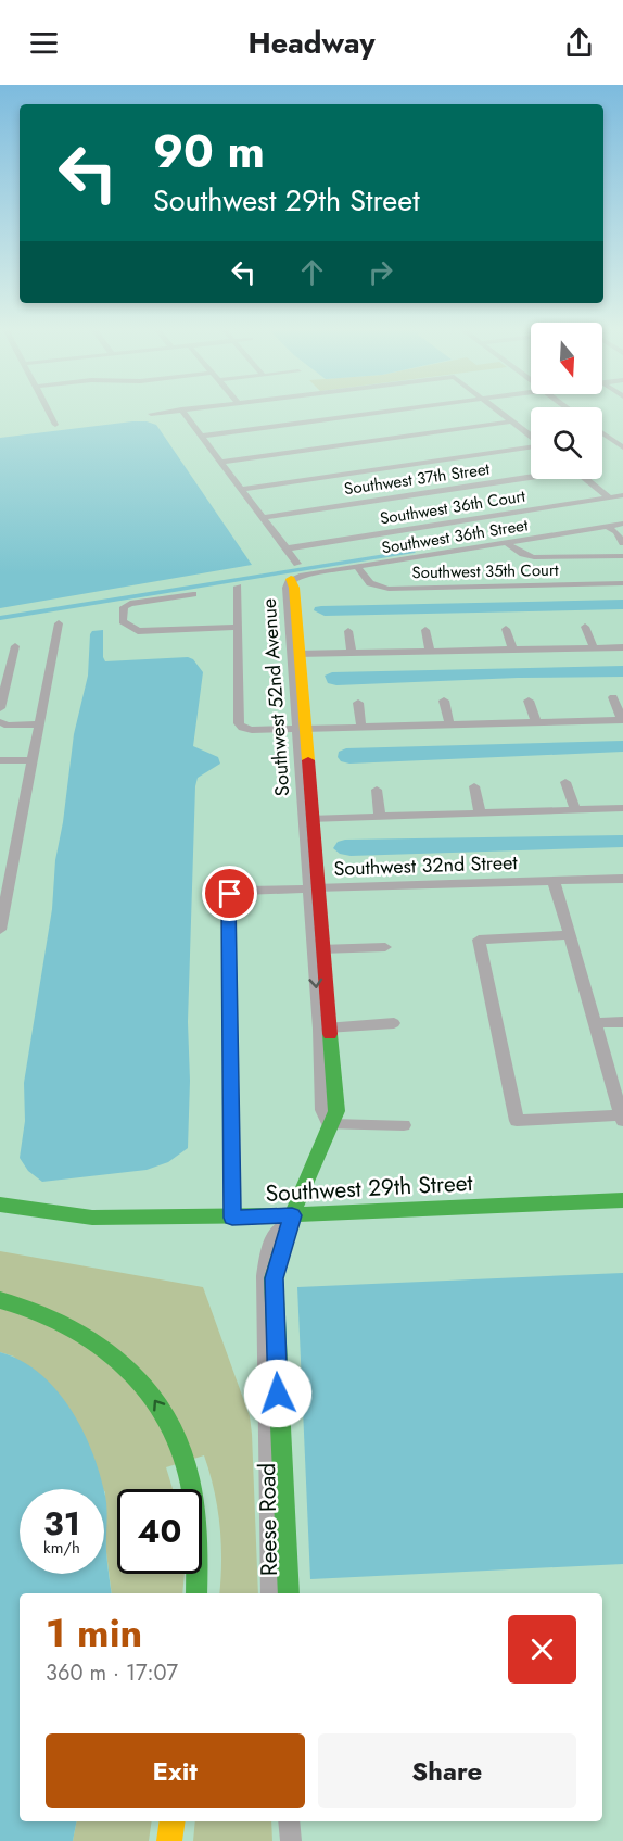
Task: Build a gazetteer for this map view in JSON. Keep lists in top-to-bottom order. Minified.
{"streets":{"main road":["Southwest 52nd Avenue","Southwest 29th Street","Reese Road"],"street":["Southwest 37th Street","Southwest 36th Court","Southwest 36th Street","Southwest 35th Court","Southwest 32nd Street"]},"crossings":[["Southwest 36th Street","Southwest 35th Court"],["Southwest 36th Street","Southwest 52nd Avenue"],["Southwest 52nd Avenue","Southwest 32nd Street"],["Southwest 52nd Avenue","Southwest 29th Street"],["Southwest 52nd Avenue","Reese Road"],["Southwest 32nd Street","Southwest 29th Street"],["Southwest 29th Street","Reese Road"]],"north":"bottom","page":{"header":"Headway","turn":["90 m","Southwest 29th Street"],"speed":"31 km/h","limit":"40","heading":["1 min","360 m · 17:07"],"buttons":["Exit","Share"]}}
